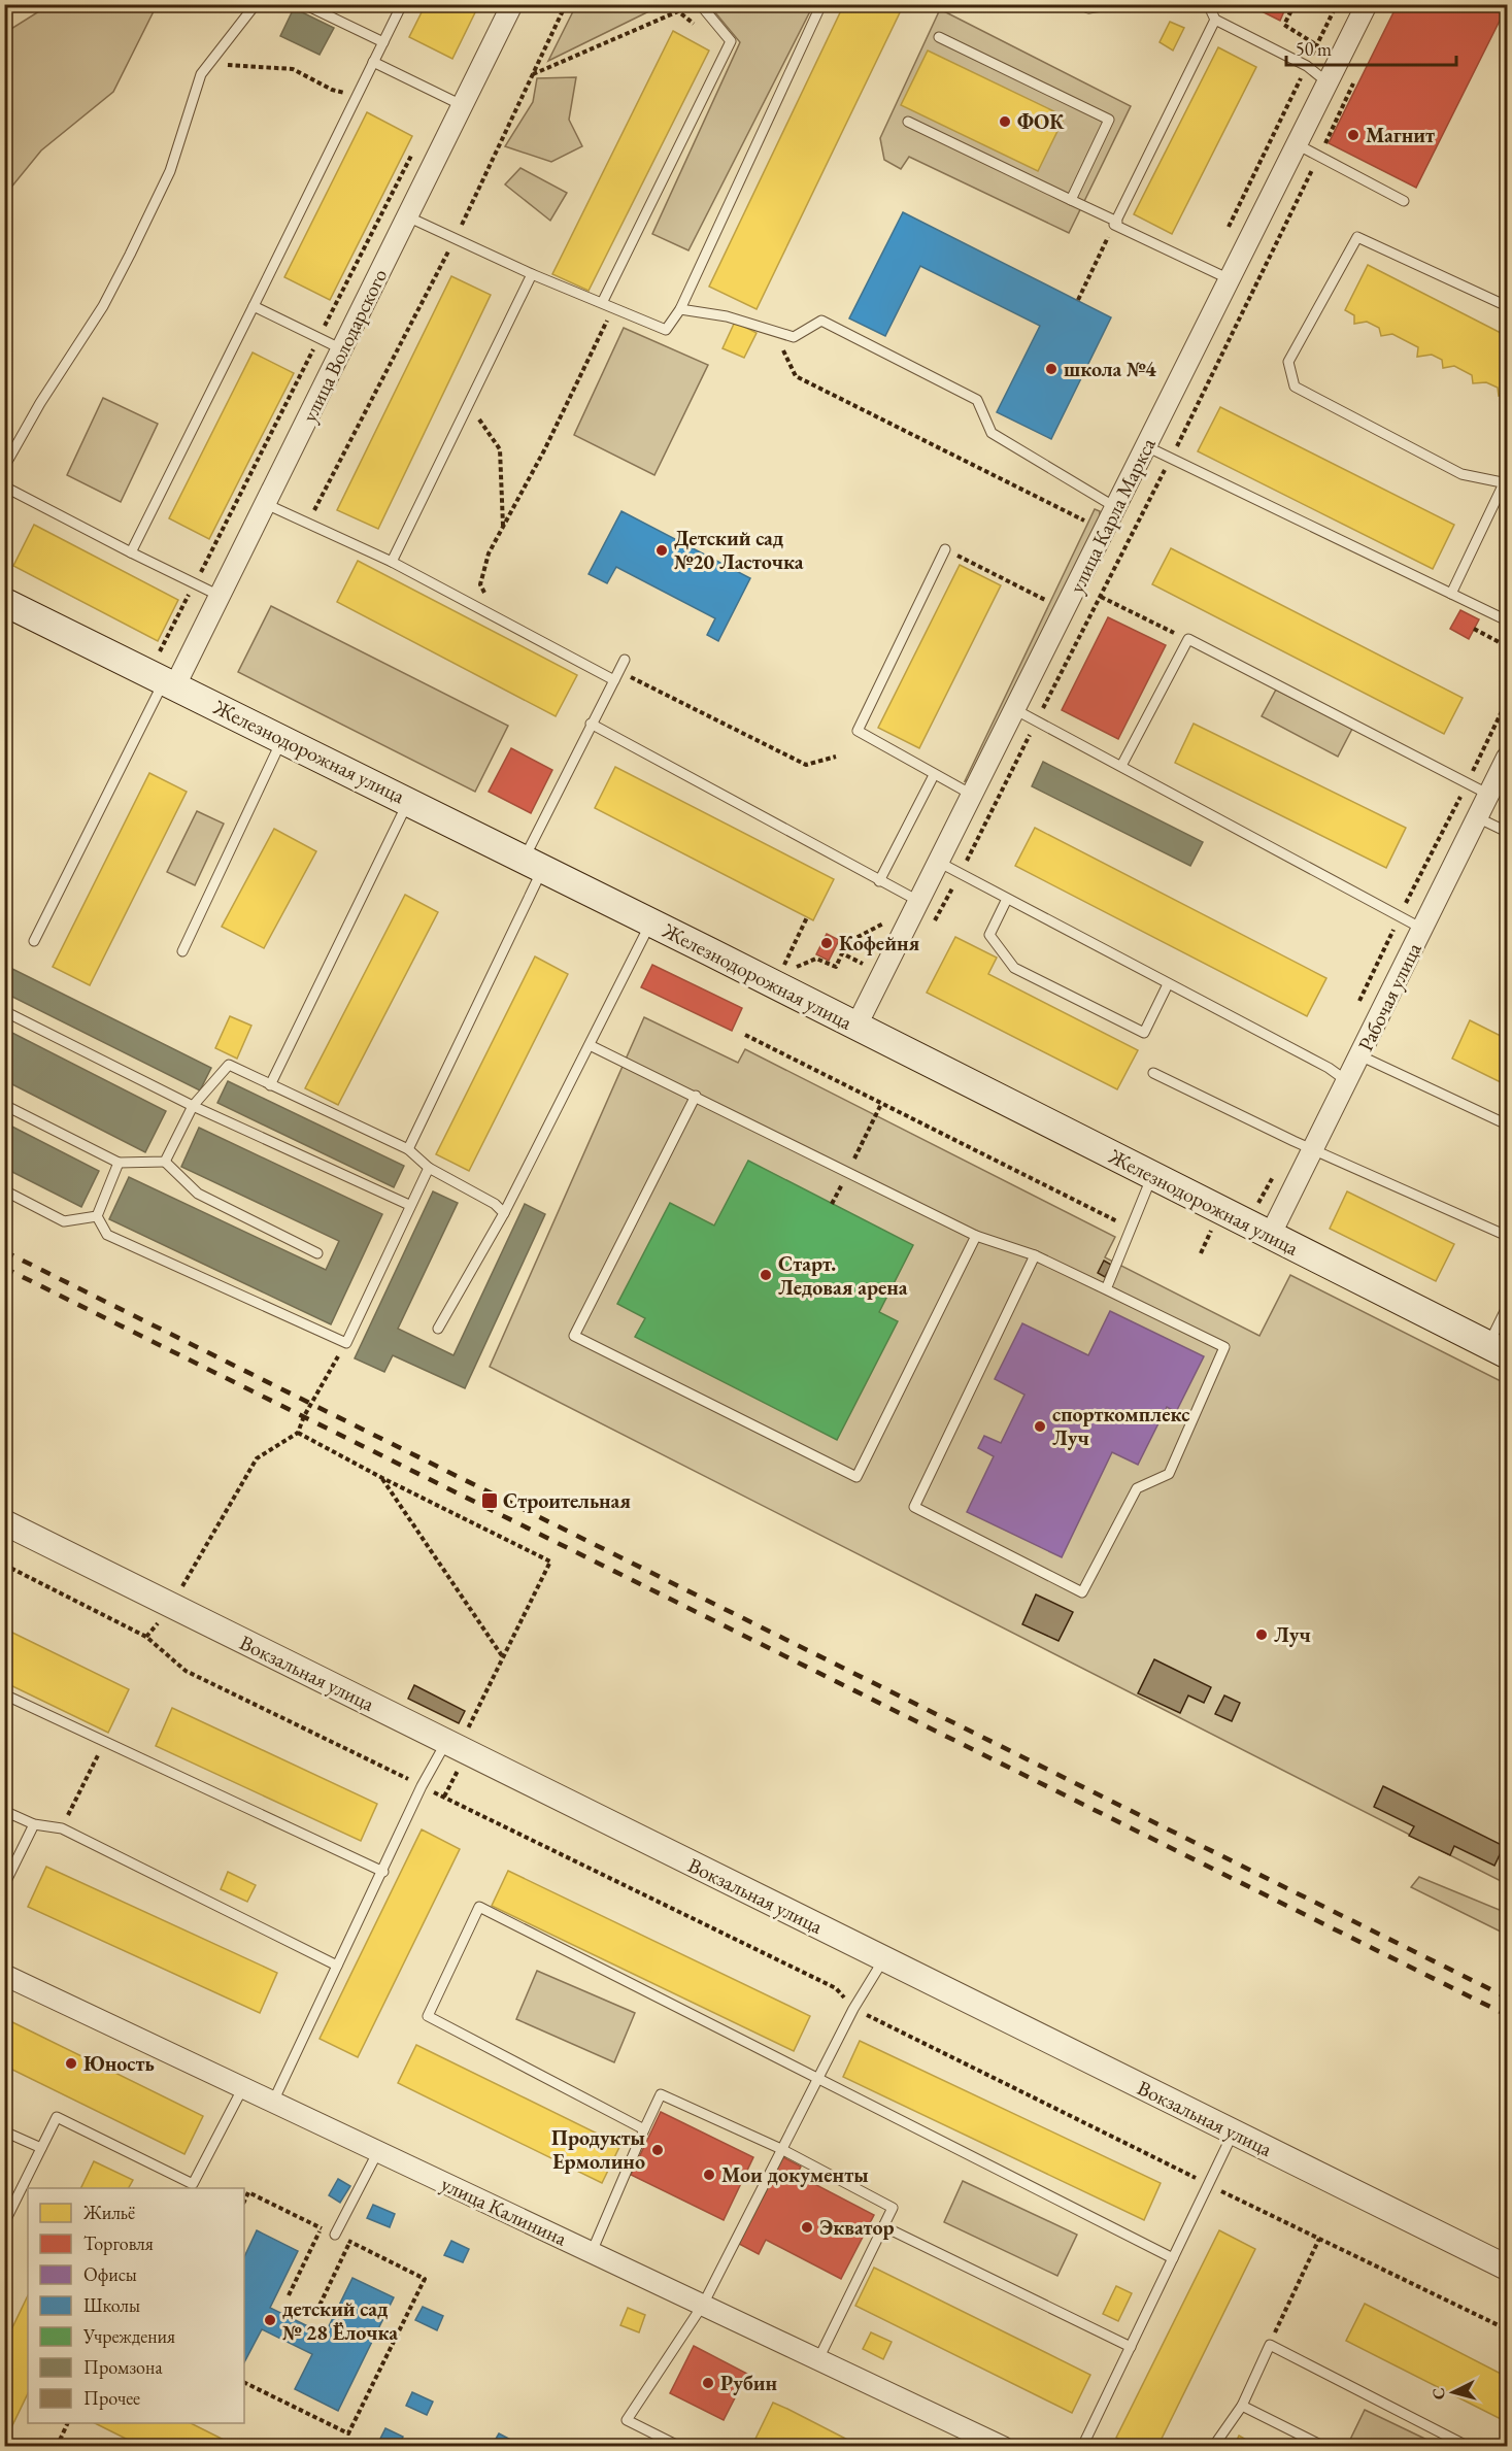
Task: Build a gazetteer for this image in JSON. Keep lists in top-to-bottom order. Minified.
{"streets":{"main road":["Железнодорожная улица"],"street":["улица Володарского","улица Карла Маркса","Рабочая улица","Вокзальная улица","улица Калинина"]},"crossings":[["улица Володарского","Железнодорожная улица"],["улица Карла Маркса","Железнодорожная улица"],["Железнодорожная улица","Рабочая улица"]],"places":{"other":["ФОК","Магнит","школа №4","Детский сад №20 Ласточка","Кофейня","Старт. Ледовая арена","спорткомплекс Луч","Луч","Юность","Продукты Ермолино","Мои документы","Экватор","детский сад № 28 Ёлочка","Рубин"],"transit":["Строительная"]},"legend":["Жильё","Торговля","Офисы","Школы","Учреждения","Промзона","Прочее"],"scale_bar":"50 m","north":"left"}
